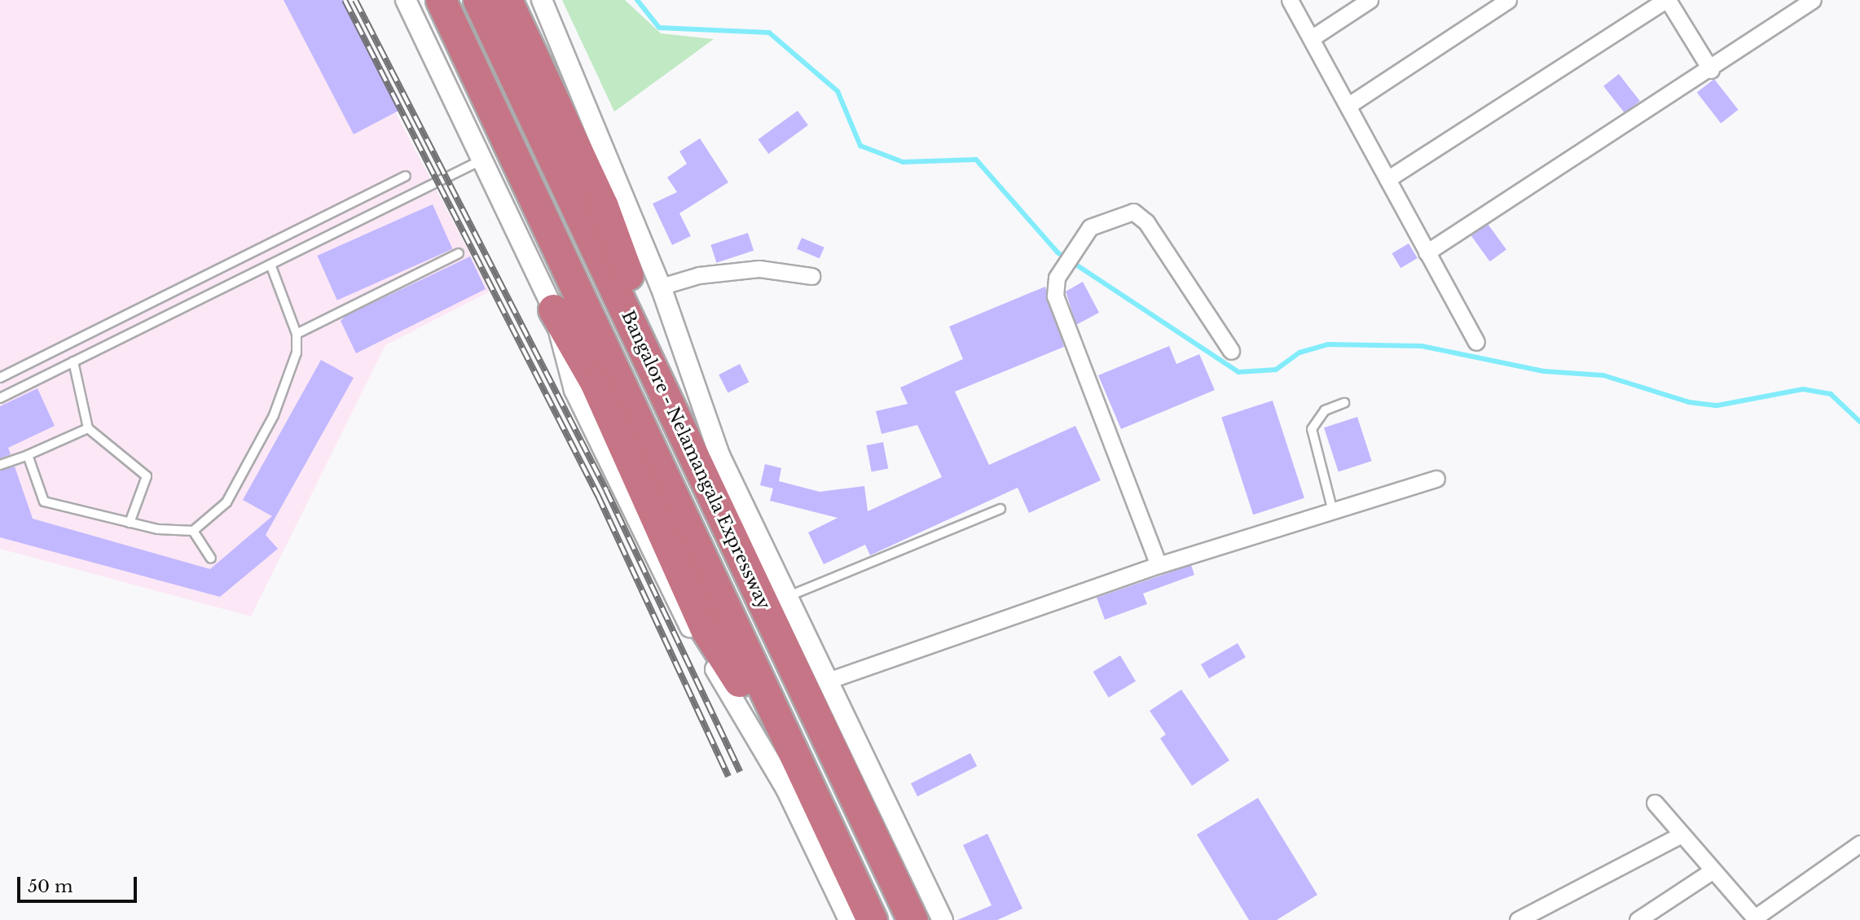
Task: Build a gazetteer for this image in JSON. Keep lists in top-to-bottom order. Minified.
{"streets":{"highway":["Bangalore - Nelamangala Expressway"]},"scale_bar":"50 m"}
